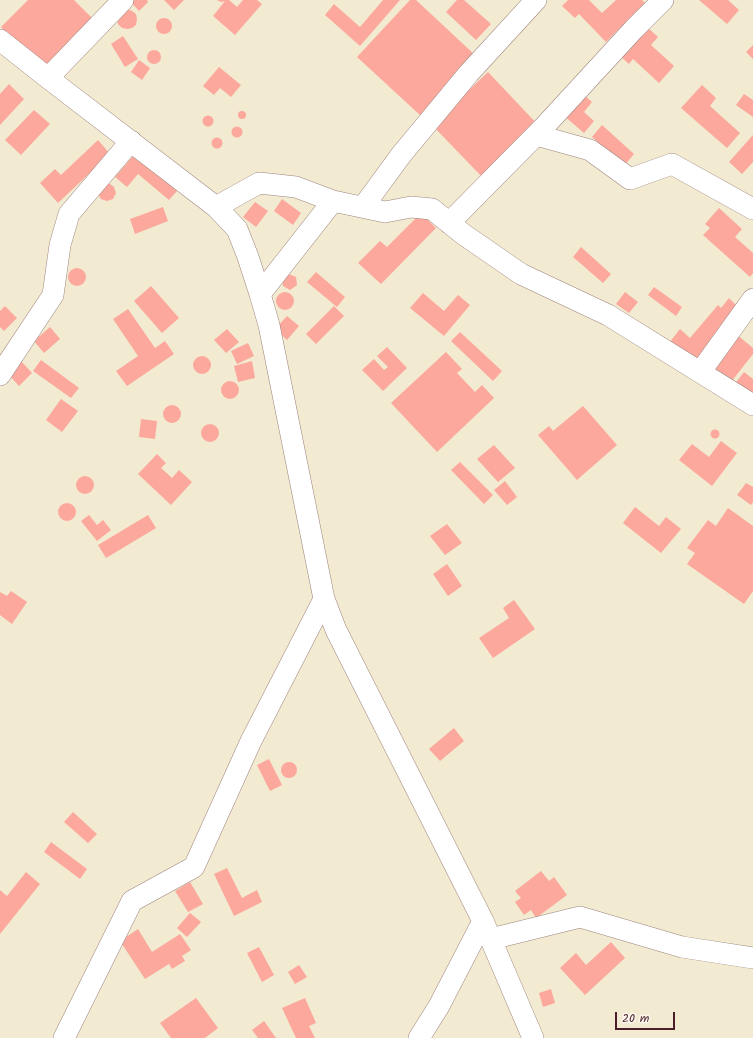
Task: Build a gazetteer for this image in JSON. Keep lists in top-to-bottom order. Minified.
{"scale_bar":"20 m"}
